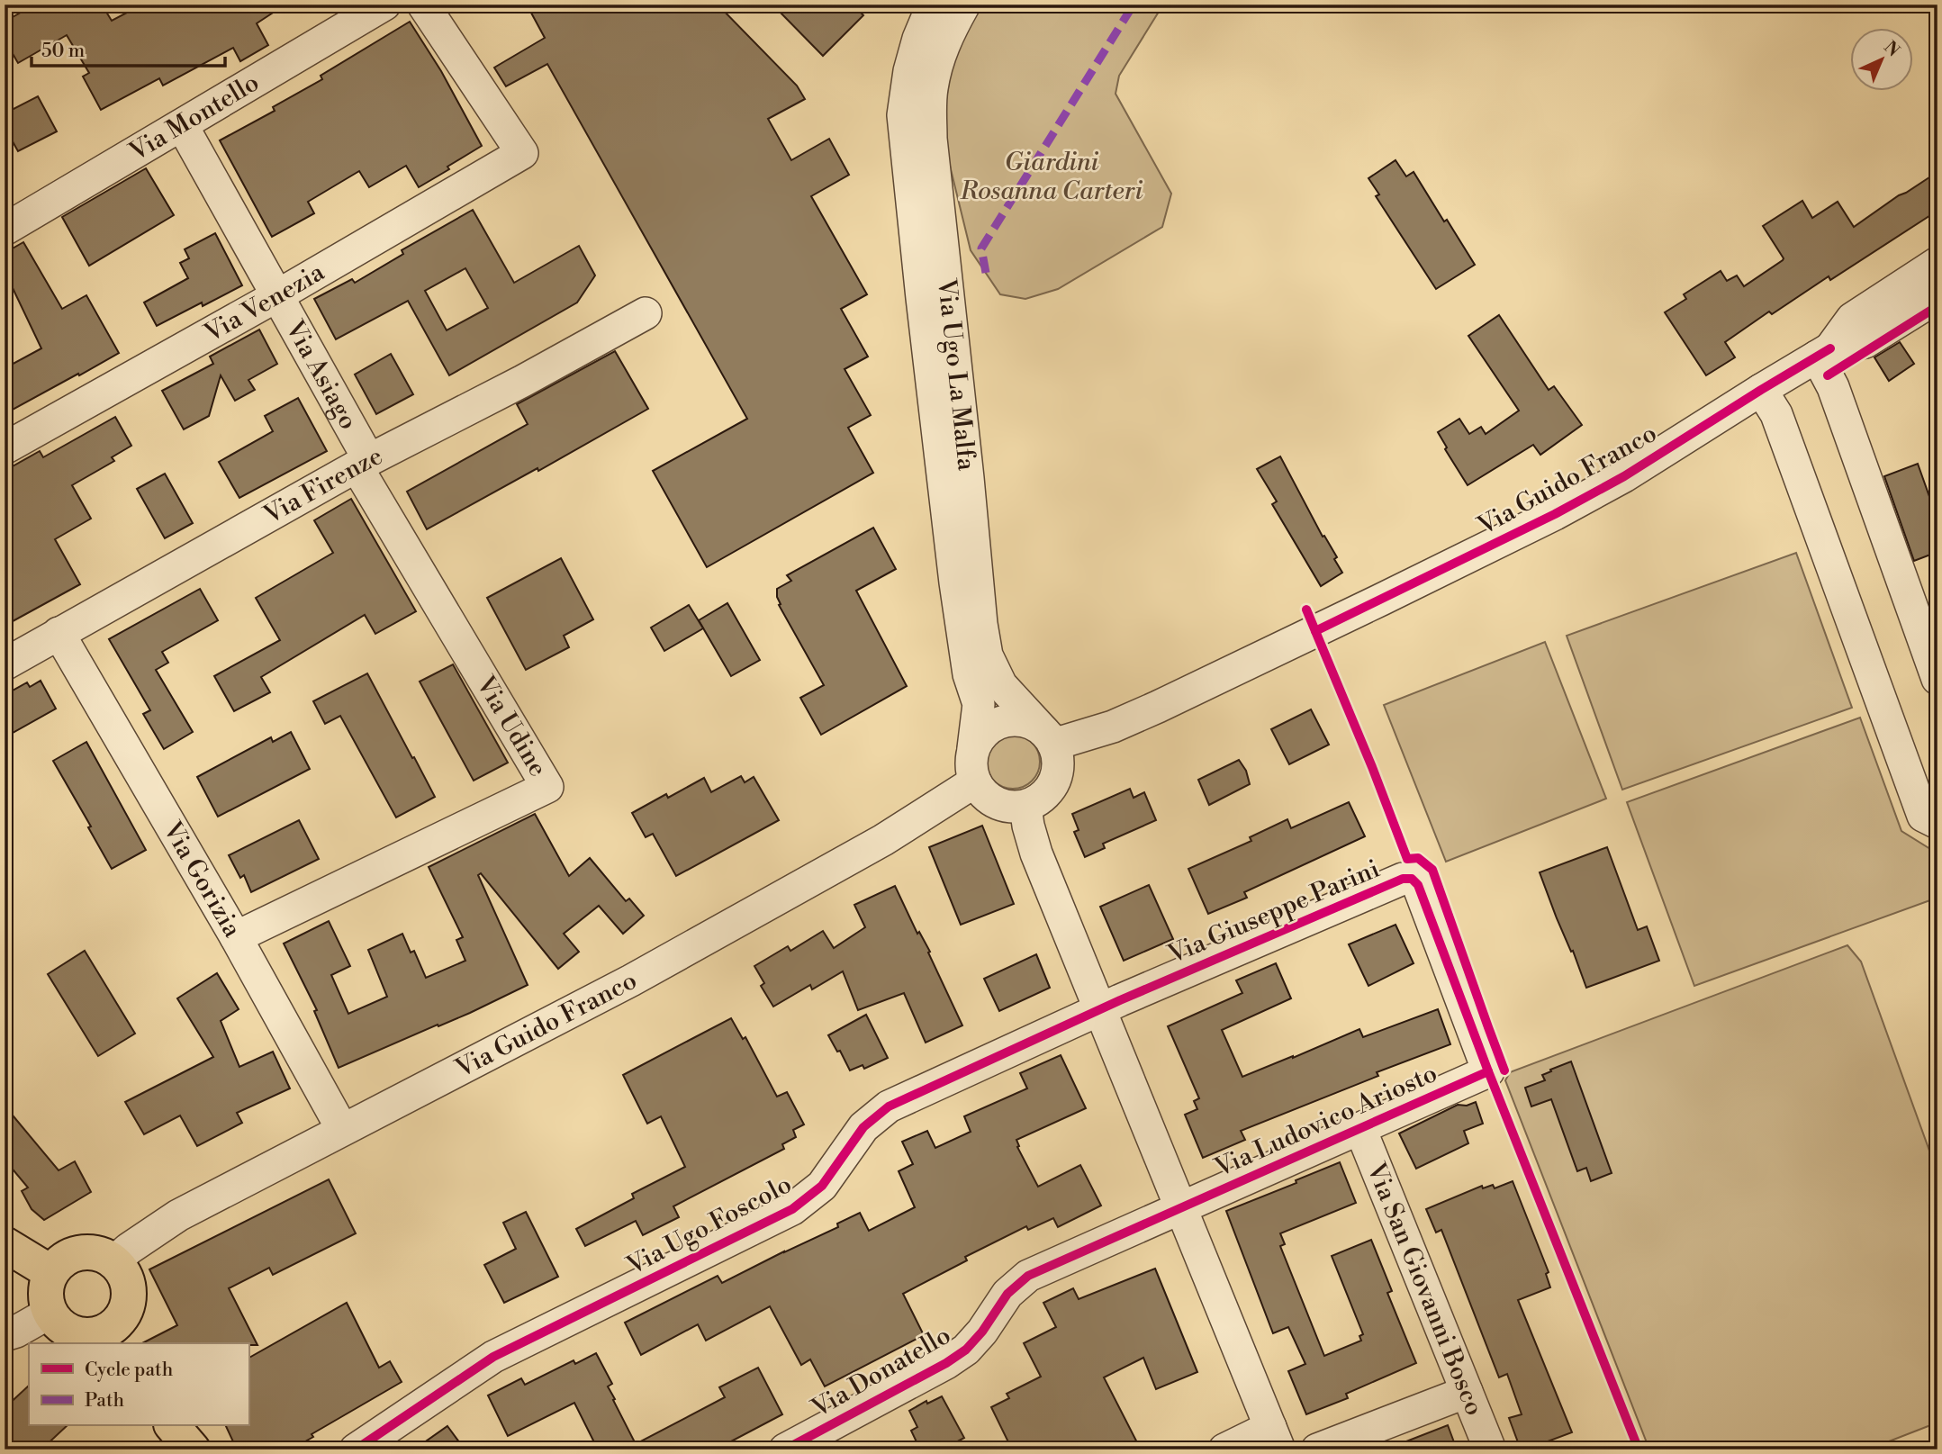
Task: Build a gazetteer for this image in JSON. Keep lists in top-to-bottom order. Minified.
{"streets":{"street":["Via Montello","Via Venezia","Via Ugo La Malfa","Via Asiago","Via Guido Franco","Via Firenze","Via Udine","Via Gorizia","Via Giuseppe Parini","Via Ludovico Ariosto","Via Ugo Foscolo","Via San Giovanni Bosco","Via Donatello"]},"crossings":[["Via Montello","Via Asiago"],["Via Venezia","Via Asiago"],["Via Ugo La Malfa","Via Guido Franco"],["Via Asiago","Via Firenze"],["Via Asiago","Via Udine"],["Via Guido Franco","Via Gorizia"],["Via Firenze","Via Udine"],["Via Firenze","Via Gorizia"],["Via Udine","Via Gorizia"],["Via Giuseppe Parini","Via Ludovico Ariosto"],["Via Giuseppe Parini","Via Ugo Foscolo"],["Via Ludovico Ariosto","Via San Giovanni Bosco"],["Via Ludovico Ariosto","Via Donatello"]],"parks":["Giardini Rosanna Carteri"],"legend":["Cycle path","Path"],"scale_bar":"50 m","north":"top right"}
